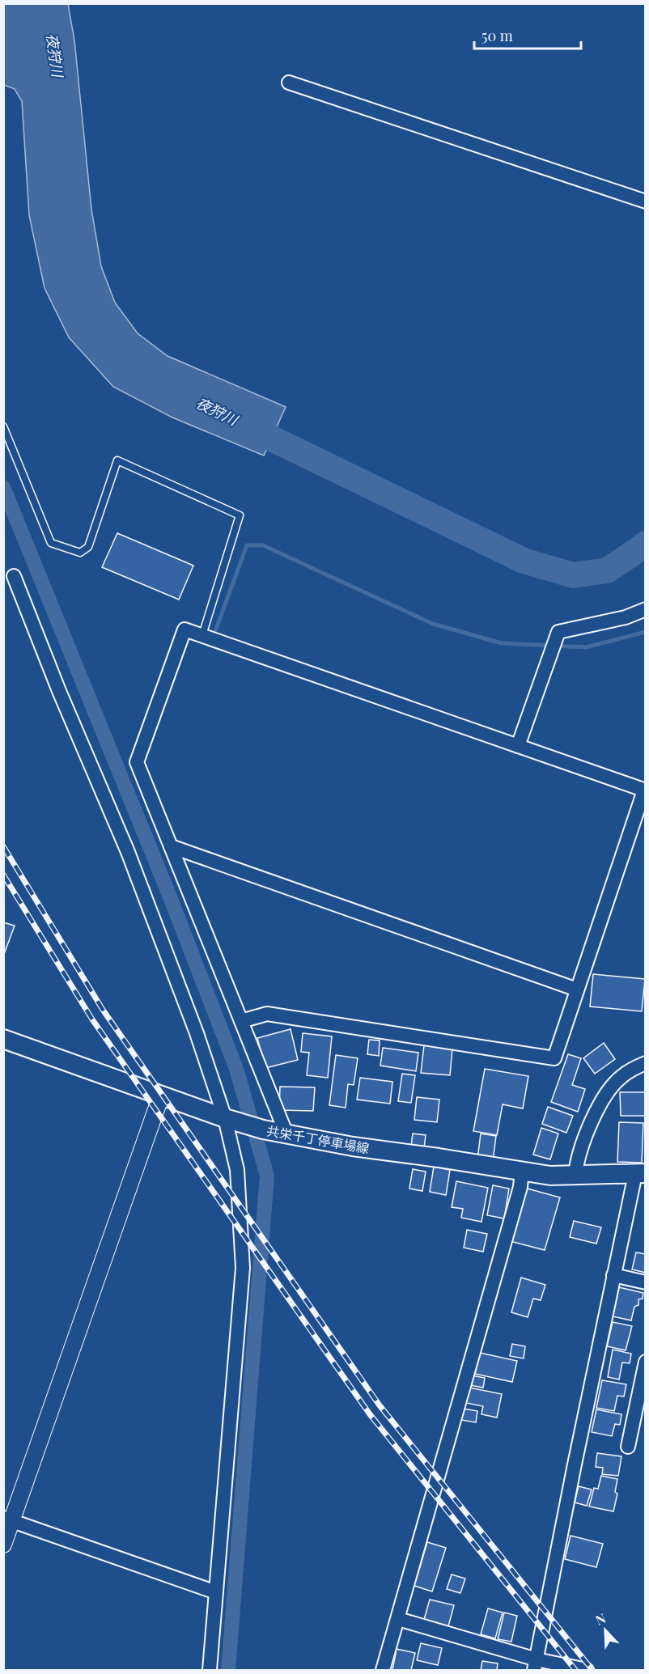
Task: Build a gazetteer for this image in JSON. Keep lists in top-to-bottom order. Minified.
{"streets":{"main road":["共栄千丁停車場線"]},"water":["夜狩川"],"scale_bar":"50 m","north":"top left"}
